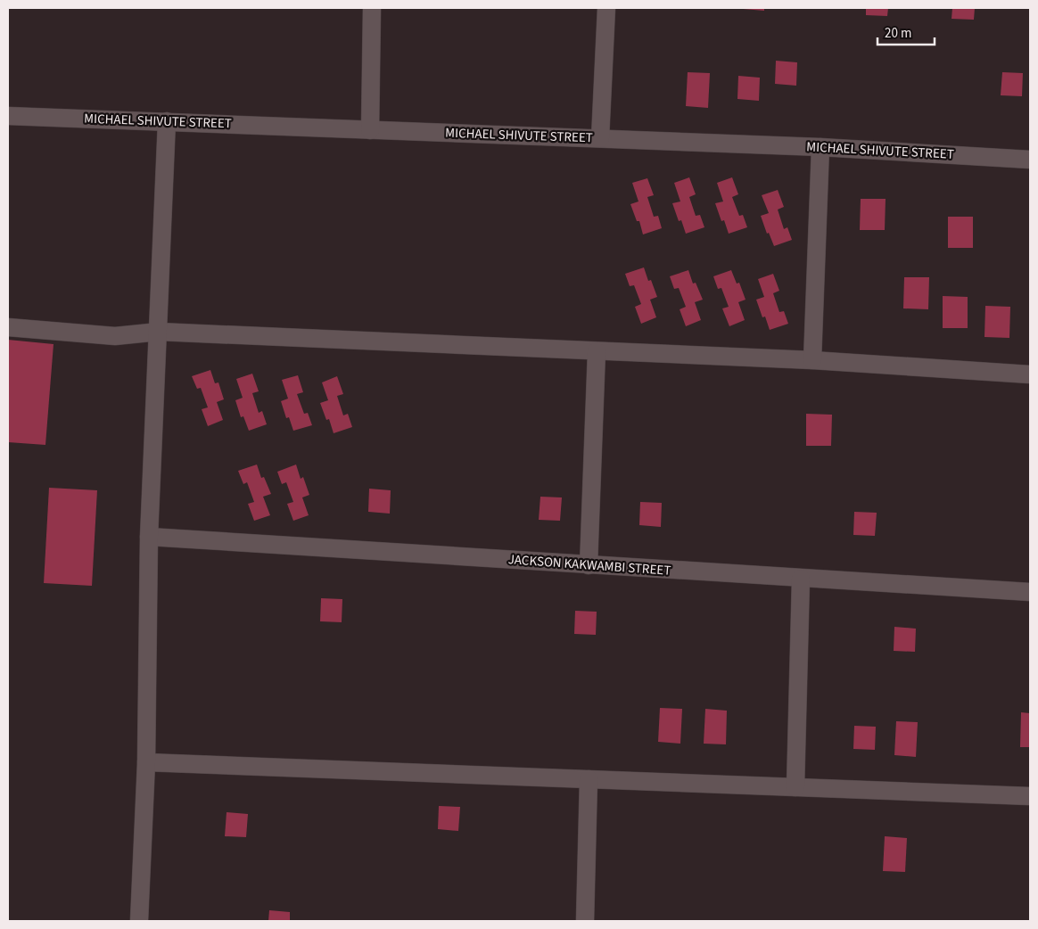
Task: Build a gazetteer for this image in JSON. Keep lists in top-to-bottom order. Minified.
{"streets":{"street":["MICHAEL SHIVUTE STREET","JACKSON KAKWAMBI STREET"]},"scale_bar":"20 m"}
